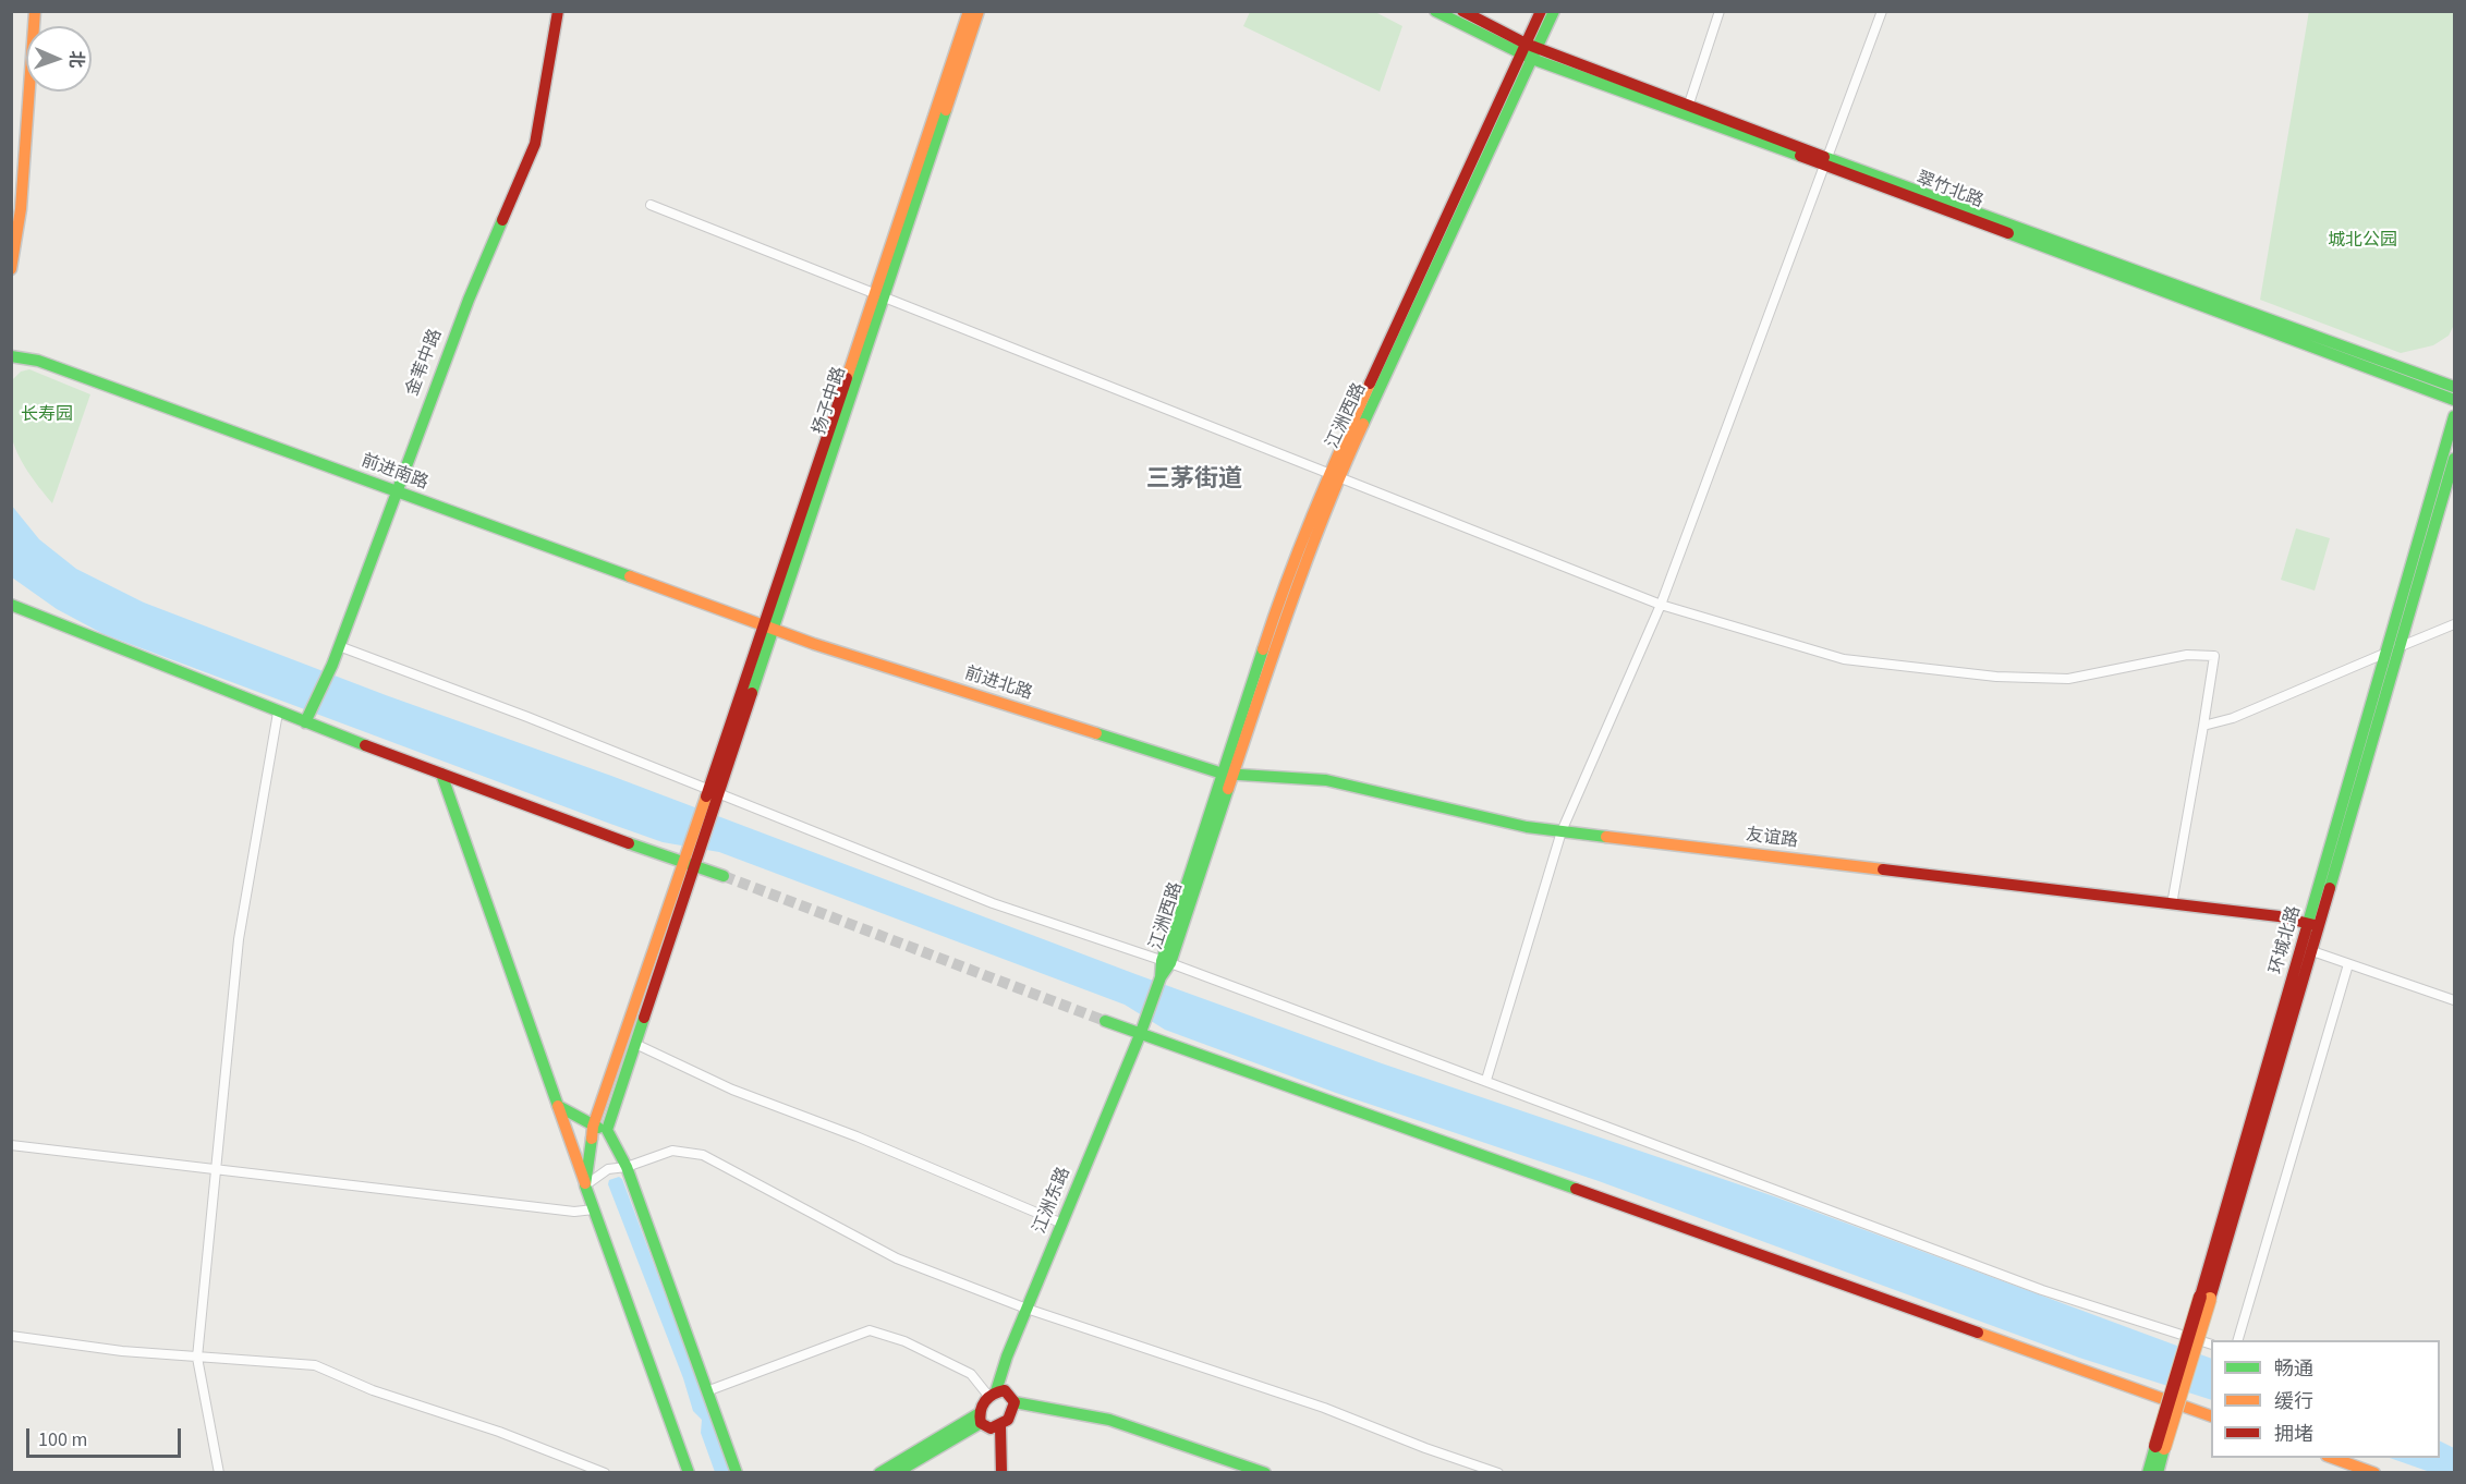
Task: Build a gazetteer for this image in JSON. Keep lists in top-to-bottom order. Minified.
{"streets":{"main road":["翠竹北路","金苇中路","扬子中路","江洲西路","前进南路","前进北路","友谊路","环城北路","江洲东路"]},"crossings":[["翠竹北路","江洲西路"],["金苇中路","前进南路"],["扬子中路","前进南路"],["扬子中路","前进北路"],["江洲西路","前进北路"],["江洲西路","友谊路"],["江洲西路","江洲东路"],["前进南路","前进北路"],["前进北路","友谊路"],["友谊路","环城北路"]],"districts":["三茅街道"],"parks":["城北公园","长寿园"],"legend":["畅通","缓行","拥堵"],"scale_bar":"100 m","north":"right"}
